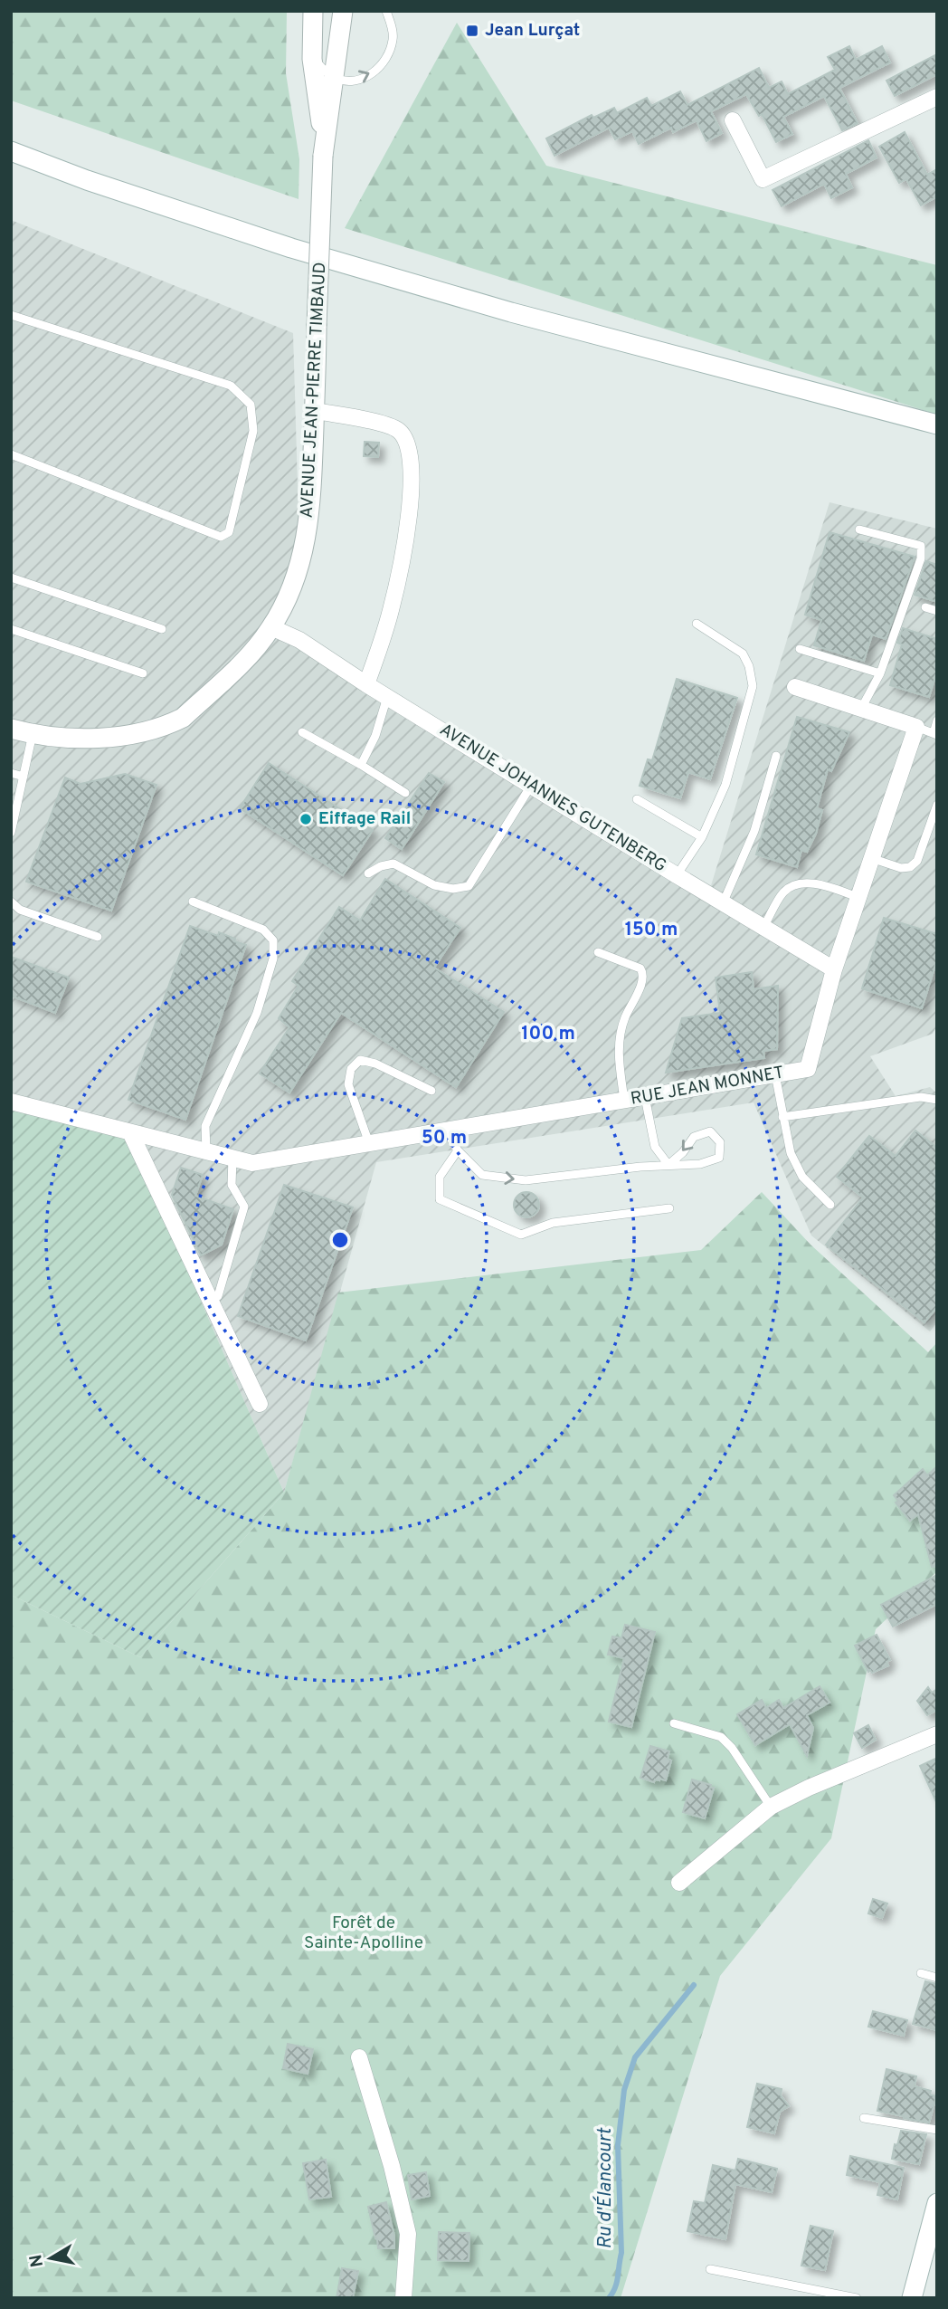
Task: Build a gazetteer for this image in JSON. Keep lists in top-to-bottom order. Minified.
{"streets":{"street":["AVENUE JEAN-PIERRE TIMBAUD","AVENUE JOHANNES GUTENBERG","RUE JEAN MONNET"]},"crossings":[["AVENUE JEAN-PIERRE TIMBAUD","AVENUE JOHANNES GUTENBERG"],["AVENUE JOHANNES GUTENBERG","RUE JEAN MONNET"]],"water":["Ru d'Élancourt"],"parks":["Forêt de Sainte-Apolline"],"places":{"transit":["Jean Lurçat"],"other":["Eiffage Rail"]},"north":"left","rings":["150 m","100 m","50 m"]}
